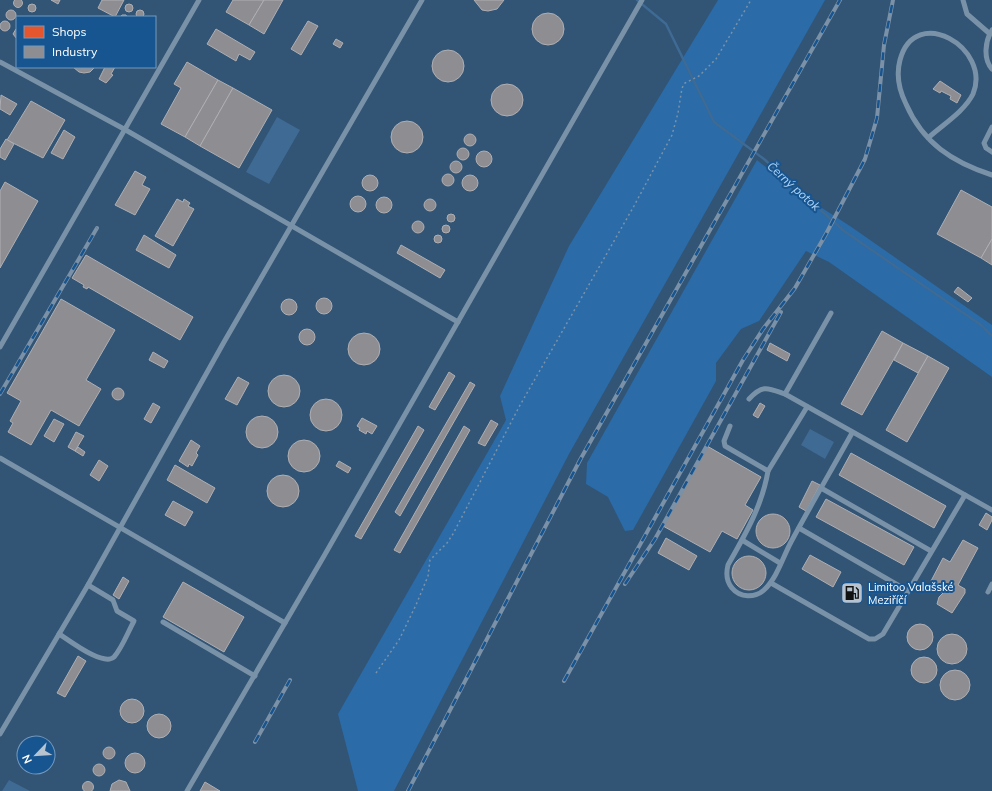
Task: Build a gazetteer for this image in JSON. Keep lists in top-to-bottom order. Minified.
{"water":["Černý potok"],"places":{"fuel station":["Limitoo Valašské Meziříčí"]},"legend":["Shops","Industry"],"north":"bottom left"}
